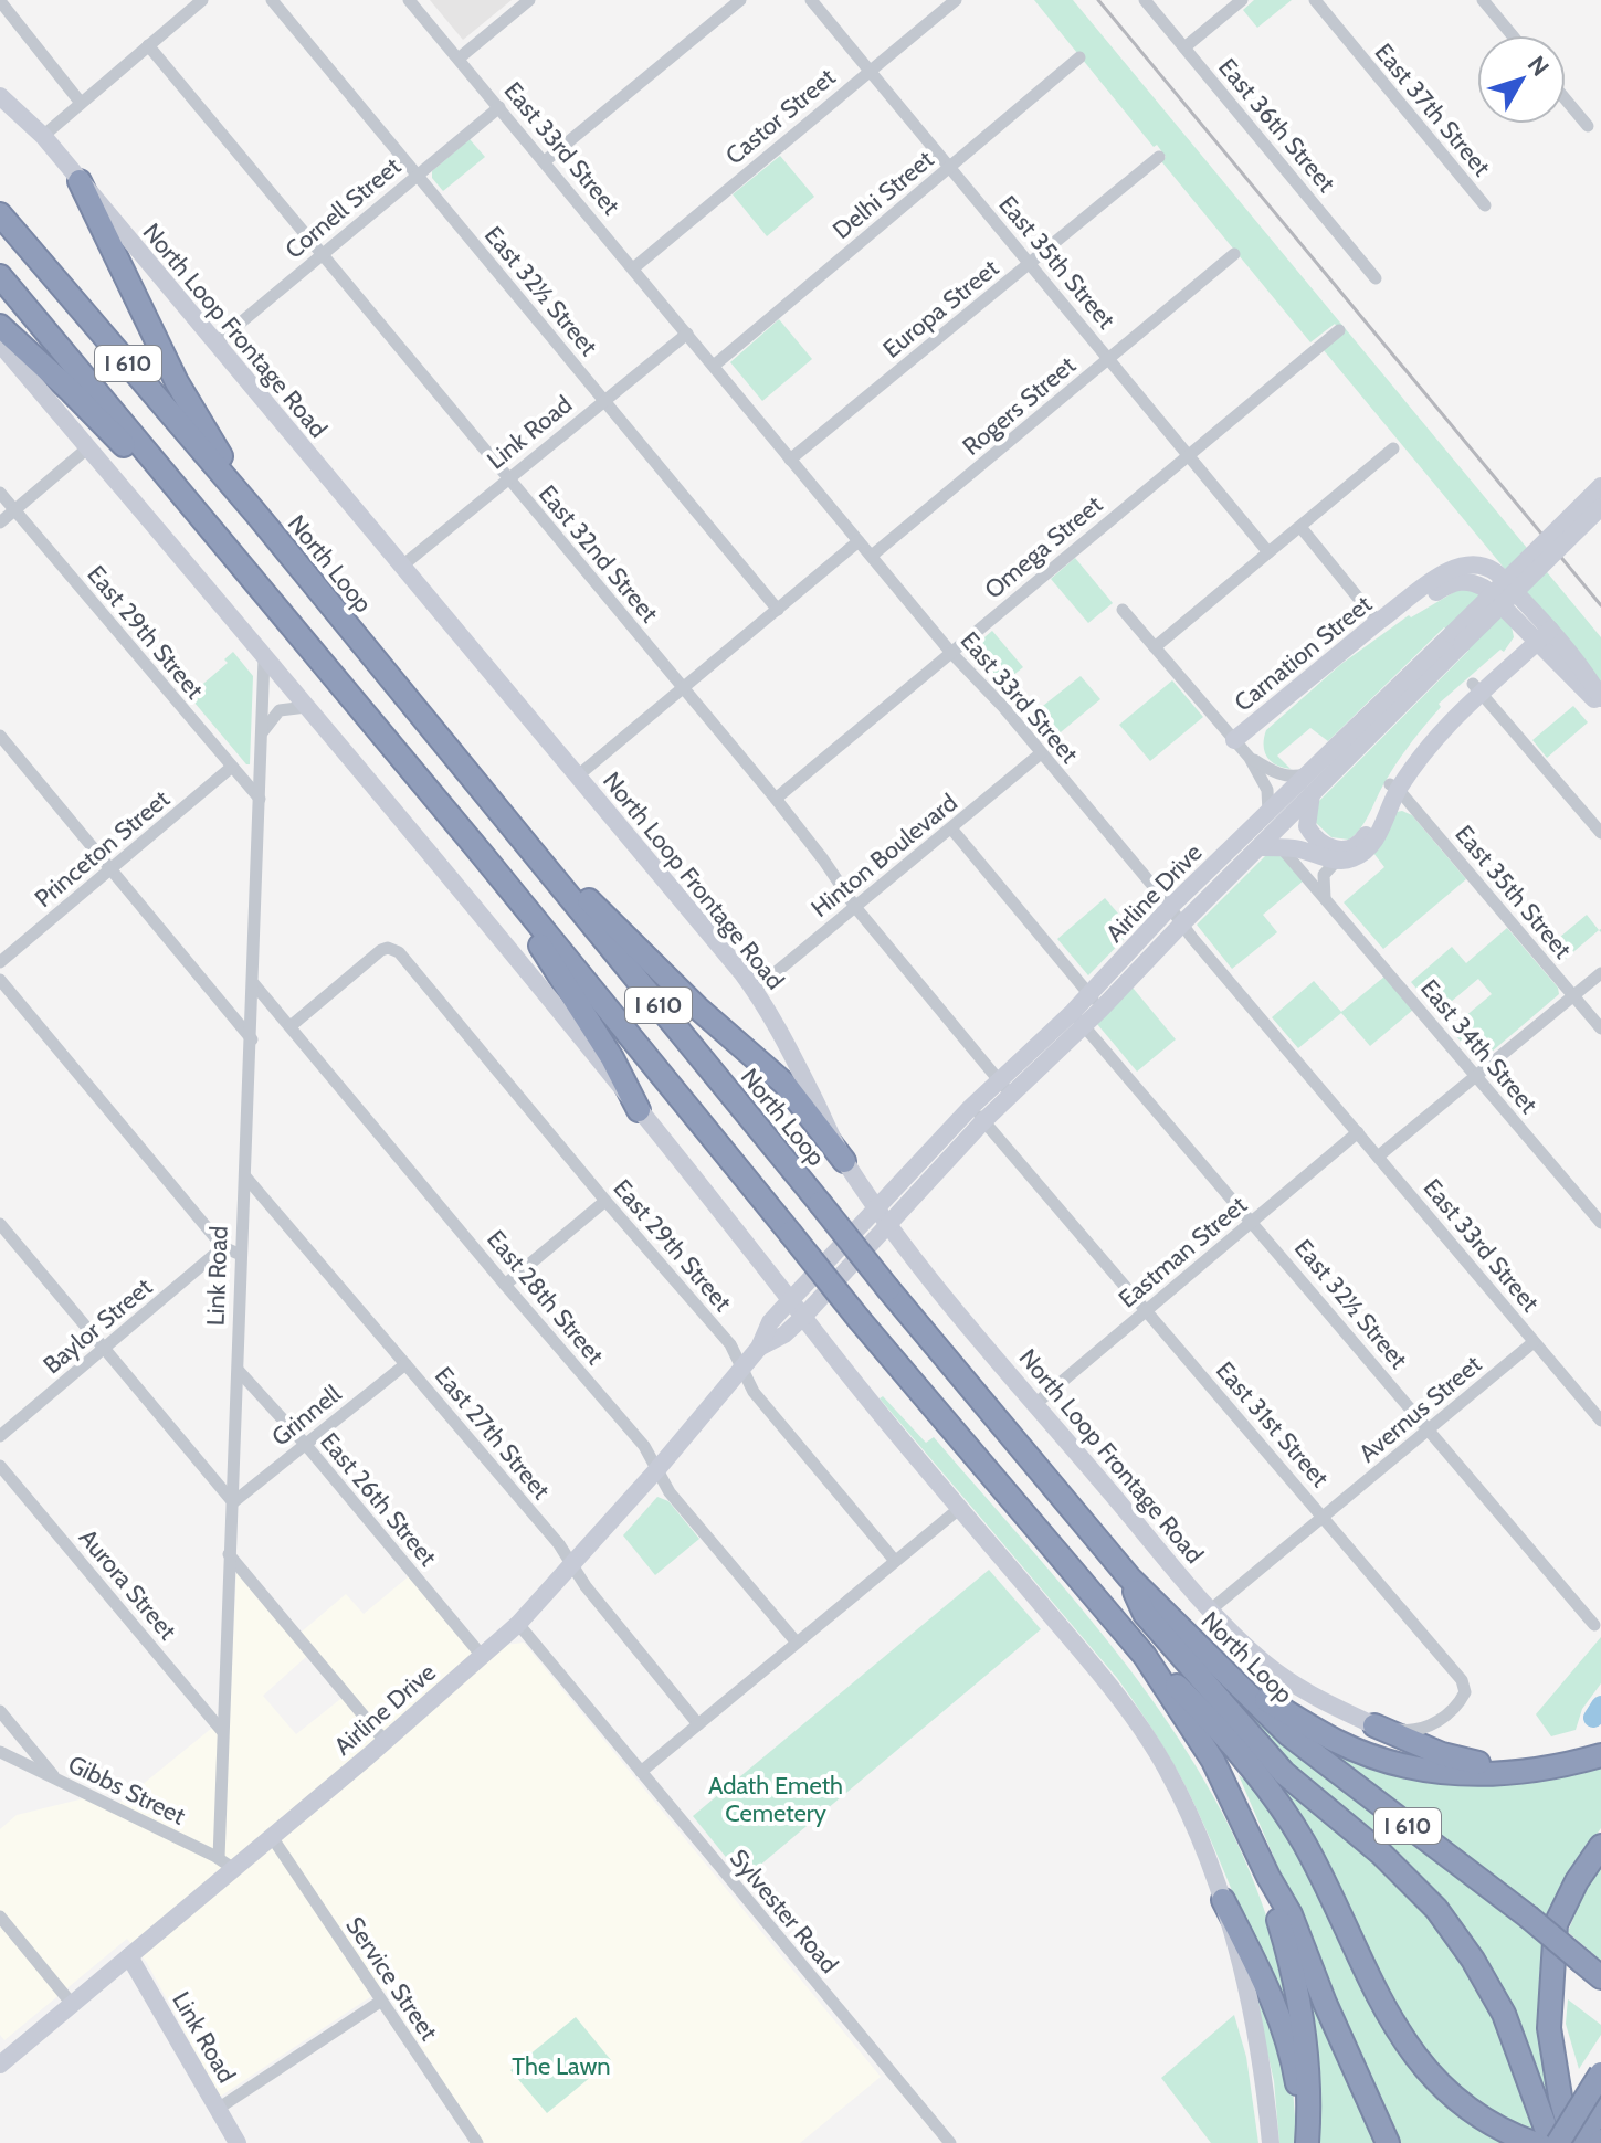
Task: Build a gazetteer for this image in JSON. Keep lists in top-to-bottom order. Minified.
{"streets":{"highway":["I 610","North Loop"],"main road":["North Loop Frontage Road","Link Road","Carnation Street","Airline Drive"],"street":["East 37th Street","Castor Street","East 36th Street","East 33rd Street","Delhi Street","Cornell Street","East 35th Street","East 32½ Street","Europa Street","Rogers Street","Omega Street","East 32nd Street","East 29th Street","Princeton Street","Hinton Boulevard","East 34th Street","Eastman Street","East 28th Street","Baylor Street","Avernus Street","Grinnell","East 31st Street","East 27th Street","East 26th Street","Aurora Street","Gibbs Street","Sylvester Road","Service Street"]},"crossings":[["Castor Street","East 33rd Street"],["Castor Street","East 35th Street"],["East 33rd Street","Delhi Street"],["East 33rd Street","Cornell Street"],["East 33rd Street","Europa Street"],["East 33rd Street","Rogers Street"],["East 33rd Street","Link Road"],["East 33rd Street","Omega Street"],["East 33rd Street","Hinton Boulevard"],["East 33rd Street","Airline Drive"],["East 33rd Street","Eastman Street"],["East 33rd Street","Avernus Street"],["Delhi Street","East 35th Street"],["Cornell Street","East 32½ Street"],["Cornell Street","North Loop Frontage Road"],["Cornell Street","East 32nd Street"],["East 35th Street","Europa Street"],["East 35th Street","Rogers Street"],["East 35th Street","Omega Street"],["East 32½ Street","Link Road"],["East 32½ Street","Airline Drive"],["East 32½ Street","Eastman Street"],["East 32½ Street","Avernus Street"],["North Loop Frontage Road","Link Road"],["North Loop Frontage Road","Hinton Boulevard"],["North Loop Frontage Road","Airline Drive"],["North Loop Frontage Road","Eastman Street"],["North Loop Frontage Road","Avernus Street"],["North Loop Frontage Road","East 31st Street"],["Link Road","East 32nd Street"],["Link Road","East 29th Street"],["Link Road","Airline Drive"],["Link Road","East 28th Street"],["Link Road","Grinnell"],["Link Road","East 27th Street"],["Link Road","East 26th Street"],["Link Road","Aurora Street"],["Link Road","Gibbs Street"],["Omega Street","East 32nd Street"],["East 32nd Street","Hinton Boulevard"],["East 32nd Street","Airline Drive"],["East 29th Street","Princeton Street"],["East 29th Street","Airline Drive"],["East 29th Street","East 28th Street"],["Airline Drive","East 28th Street"],["Airline Drive","East 31st Street"],["Airline Drive","East 27th Street"],["Airline Drive","East 26th Street"],["Airline Drive","Gibbs Street"],["Airline Drive","Sylvester Road"],["Airline Drive","Service Street"],["Eastman Street","East 31st Street"],["Avernus Street","East 31st Street"],["Grinnell","East 27th Street"],["Grinnell","East 26th Street"]],"parks":["Adath Emeth Cemetery","The Lawn"],"north":"top right"}
